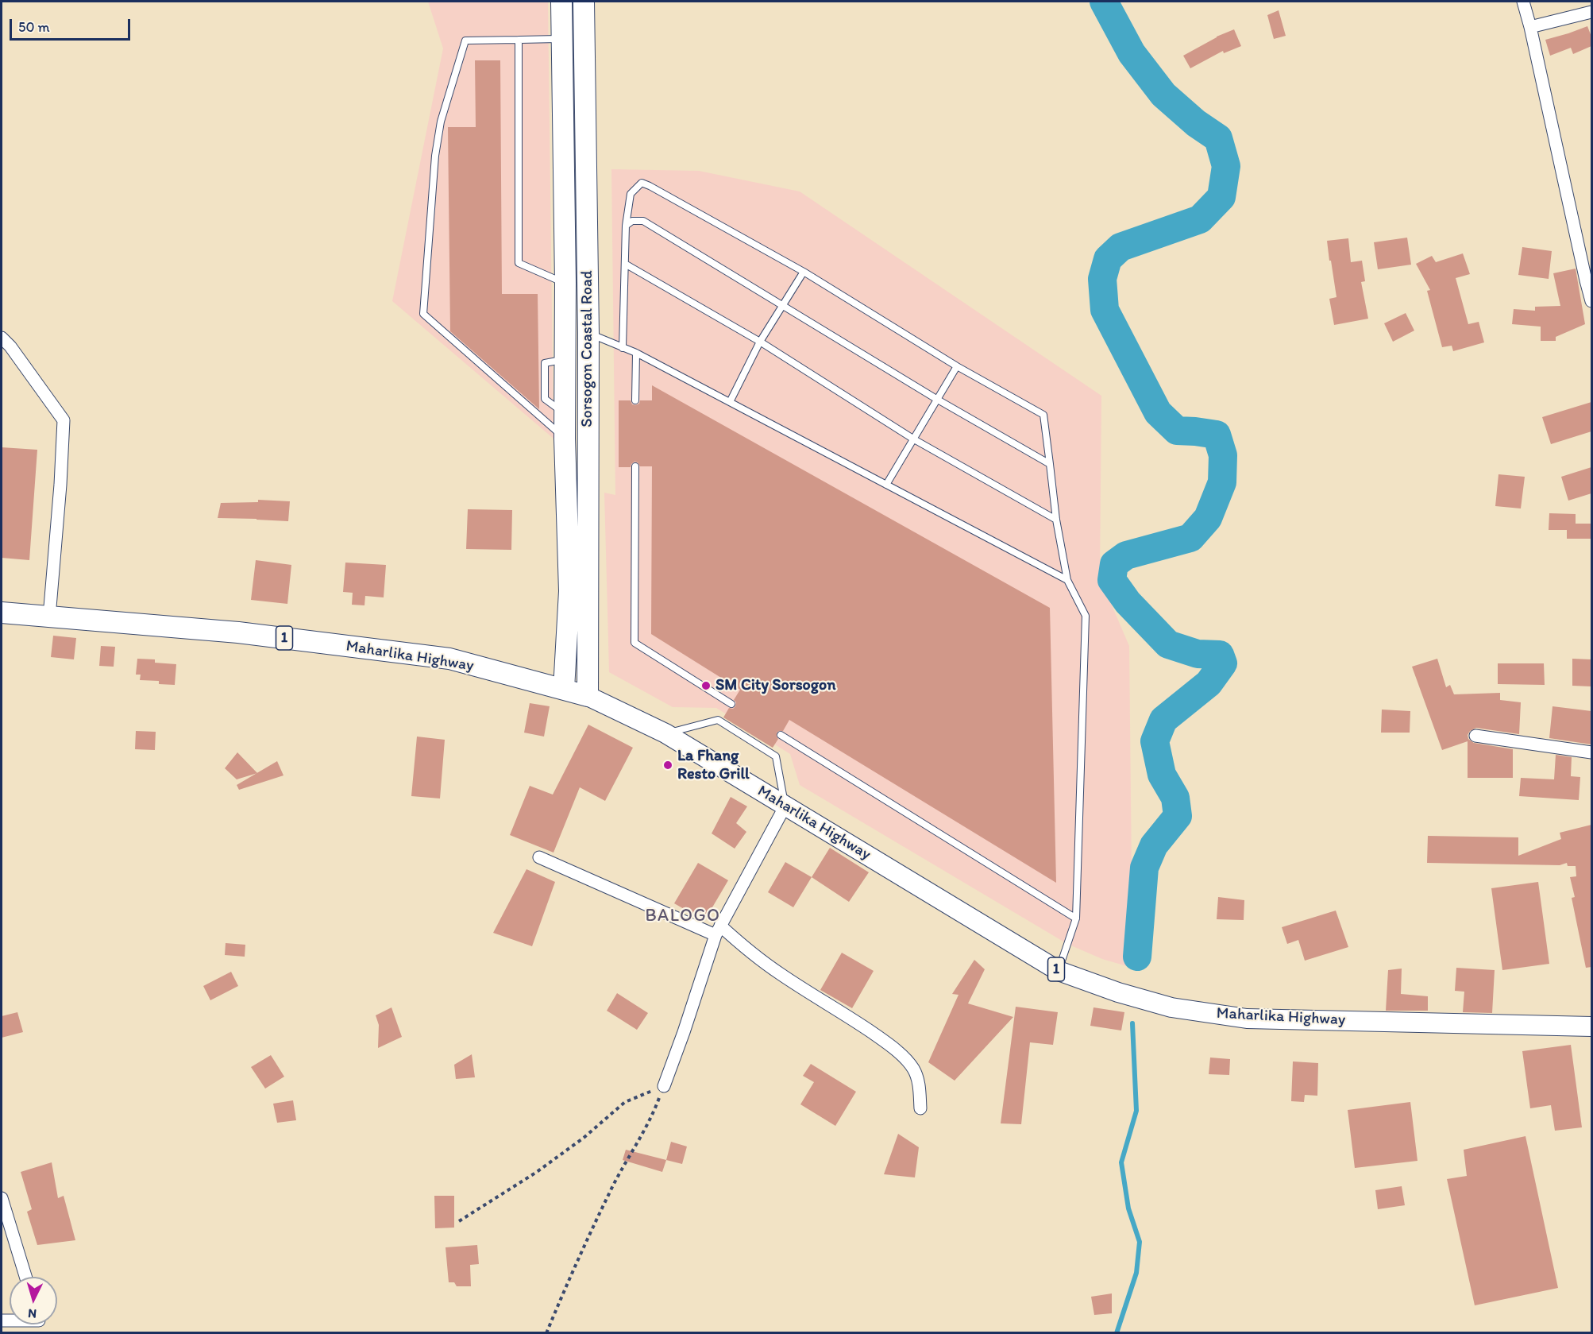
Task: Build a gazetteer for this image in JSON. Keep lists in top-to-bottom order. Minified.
{"streets":{"highway":["Sorsogon Coastal Road","1","Maharlika Highway"]},"crossings":[["Sorsogon Coastal Road","Maharlika Highway"]],"districts":["BALOGO"],"places":["SM City Sorsogon","La Fhang Resto Grill"],"scale_bar":"50 m","north":"bottom"}
